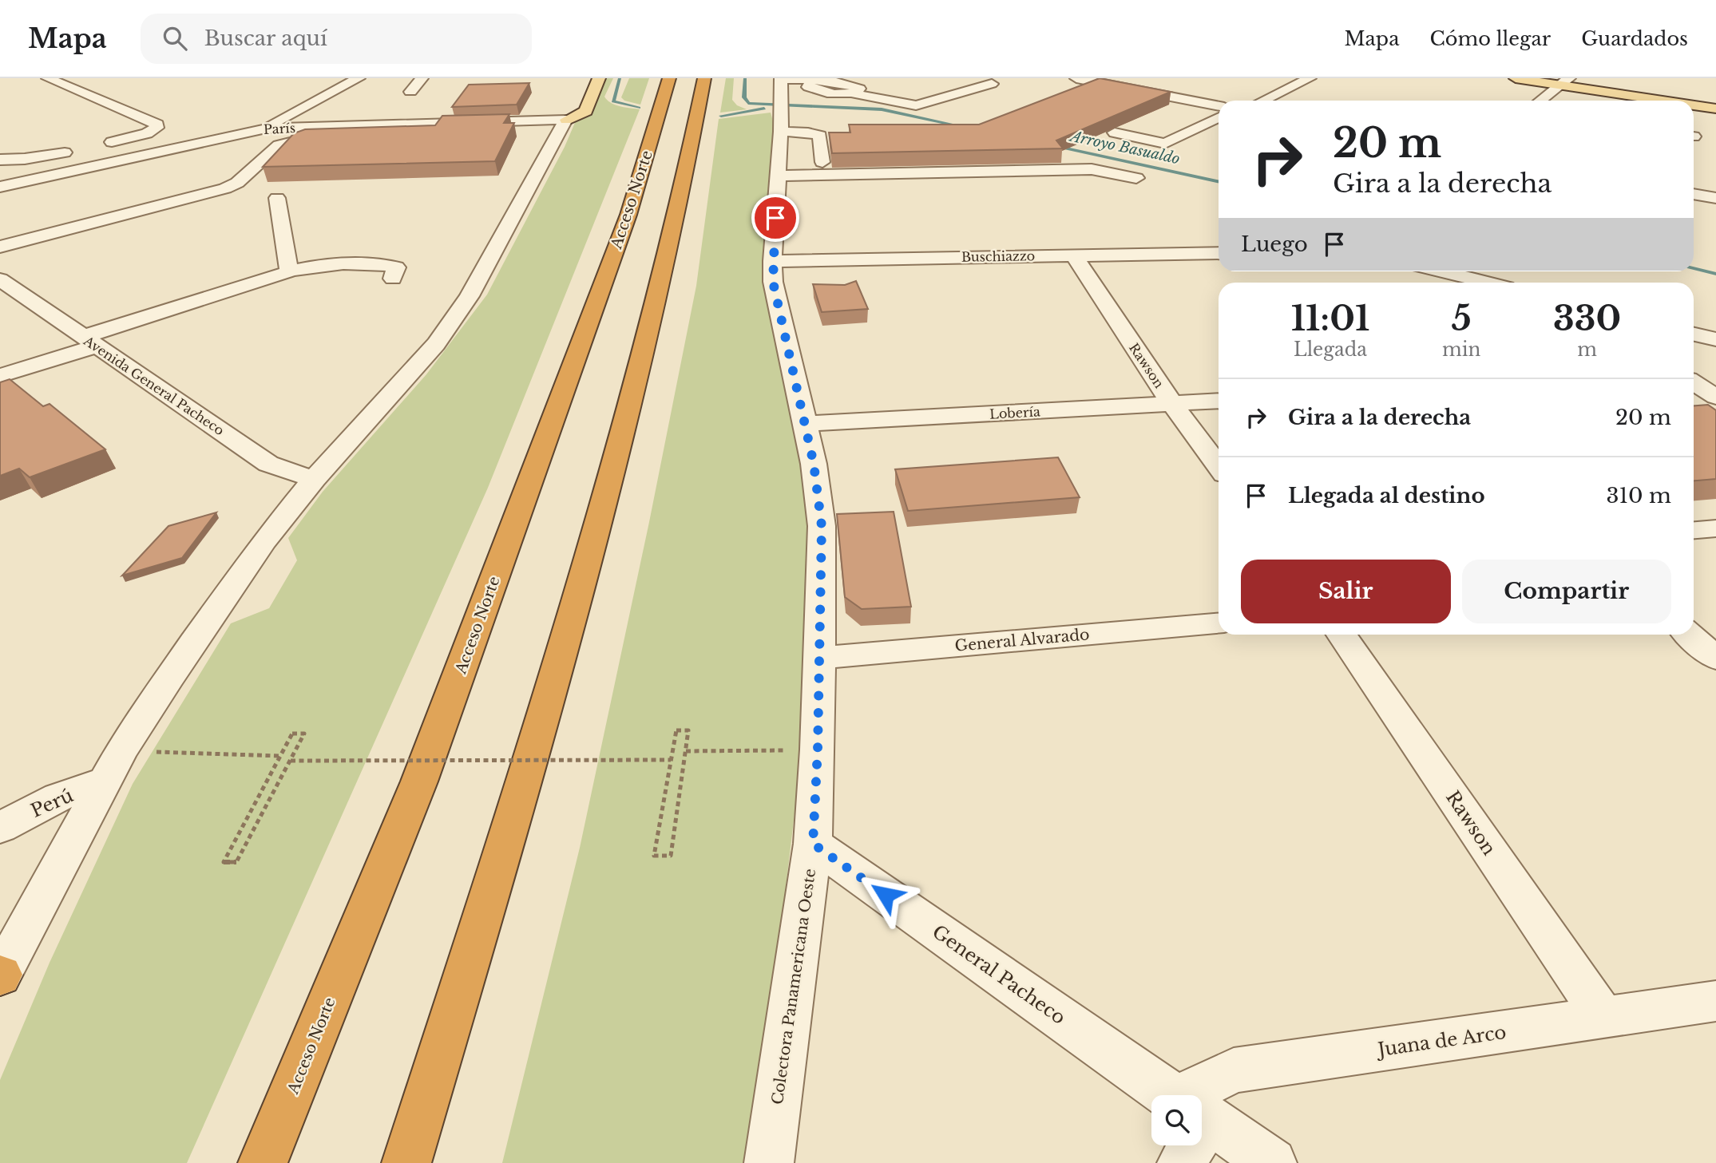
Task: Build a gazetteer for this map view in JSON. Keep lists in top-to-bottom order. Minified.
{"streets":{"highway":["Acceso Norte"],"street":["París","Buschiazzo","Rawson","Avenida General Pacheco","Lobería","General Alvarado","Perú","General Pacheco","Colectora Panamericana Oeste","Juana de Arco"]},"crossings":[["Buschiazzo","Rawson"],["Buschiazzo","Colectora Panamericana Oeste"],["Rawson","Lobería"],["Rawson","Juana de Arco"],["Lobería","Colectora Panamericana Oeste"],["General Alvarado","Colectora Panamericana Oeste"],["General Pacheco","Colectora Panamericana Oeste"]],"water":["Arroyo Basualdo"],"page":{"header":"Mapa","search":"Buscar aquí","nav":["Mapa","Cómo llegar","Guardados"],"turn":["20 m","Gira a la derecha"],"then":"Luego","eta":["11:01","Llegada","5","min","330","m"],"list":[{"name":"Gira a la derecha","value":"20 m"},{"name":"Llegada al destino","value":"310 m"}],"buttons":["Salir","Compartir"]}}
